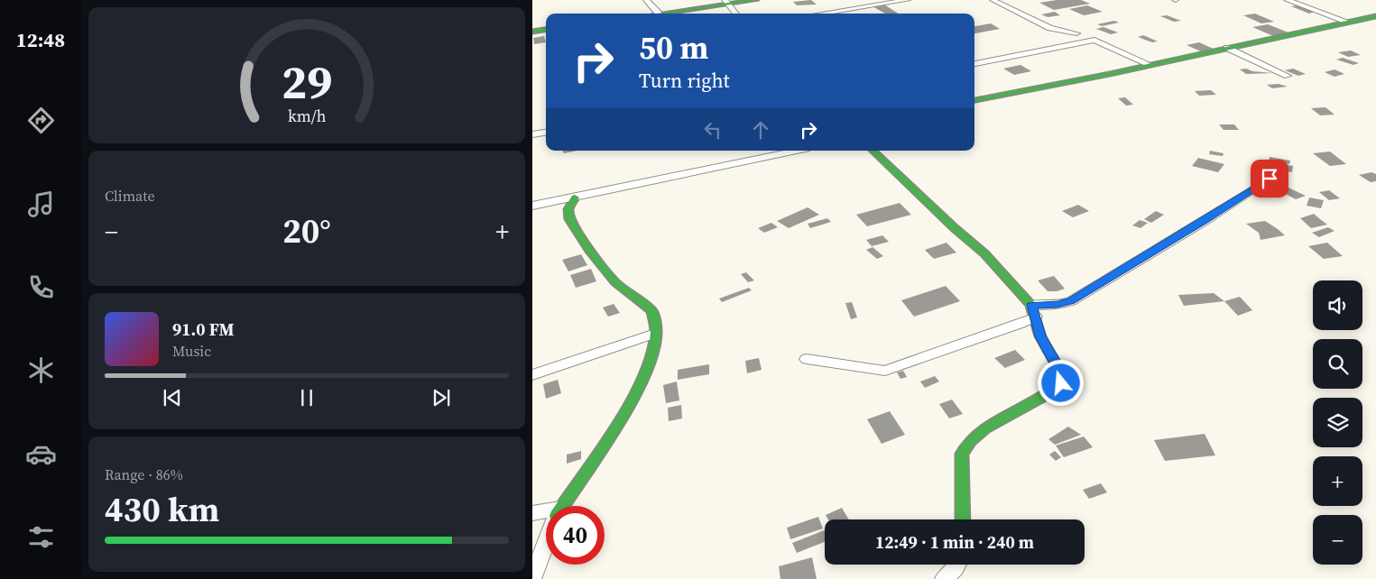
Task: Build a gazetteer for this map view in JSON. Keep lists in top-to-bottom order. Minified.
{"page":{"tabs":"12:48","turn":["50 m","Turn right"],"tile":["Climate",["Range · 86%","430 km"]],"heat":["−","20°","+"],"map_buttons":["+","−"],"song":["91.0 FM","Music"],"limit":"40","trip":"12:49 · 1 min · 240 m","gauge":["29","km/h"]}}
